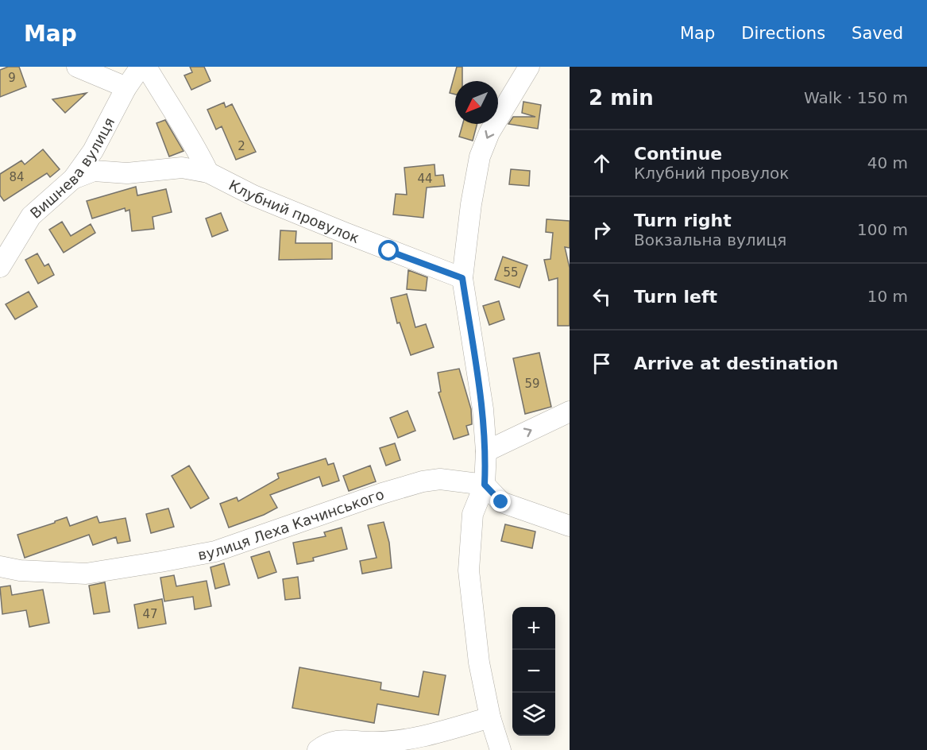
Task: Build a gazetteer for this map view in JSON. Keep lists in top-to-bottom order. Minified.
{"streets":{"street":["Вишнева вулиця","Клубний провулок","вулиця Леха Качинського"]},"crossings":[["Вишнева вулиця","Клубний провулок"]],"house_numbers":["9","2","84","44","55","59","47"],"north":"bottom left","page":{"header":"Map","nav":["Map","Directions","Saved"],"heading":["2 min","Walk · 150 m"],"list":[["Continue","Клубний провулок","40 m"],["Turn right","Вокзальна вулиця","100 m"],["Turn left","10 m"],"Arrive at destination"],"map_buttons":["+","−"]}}
